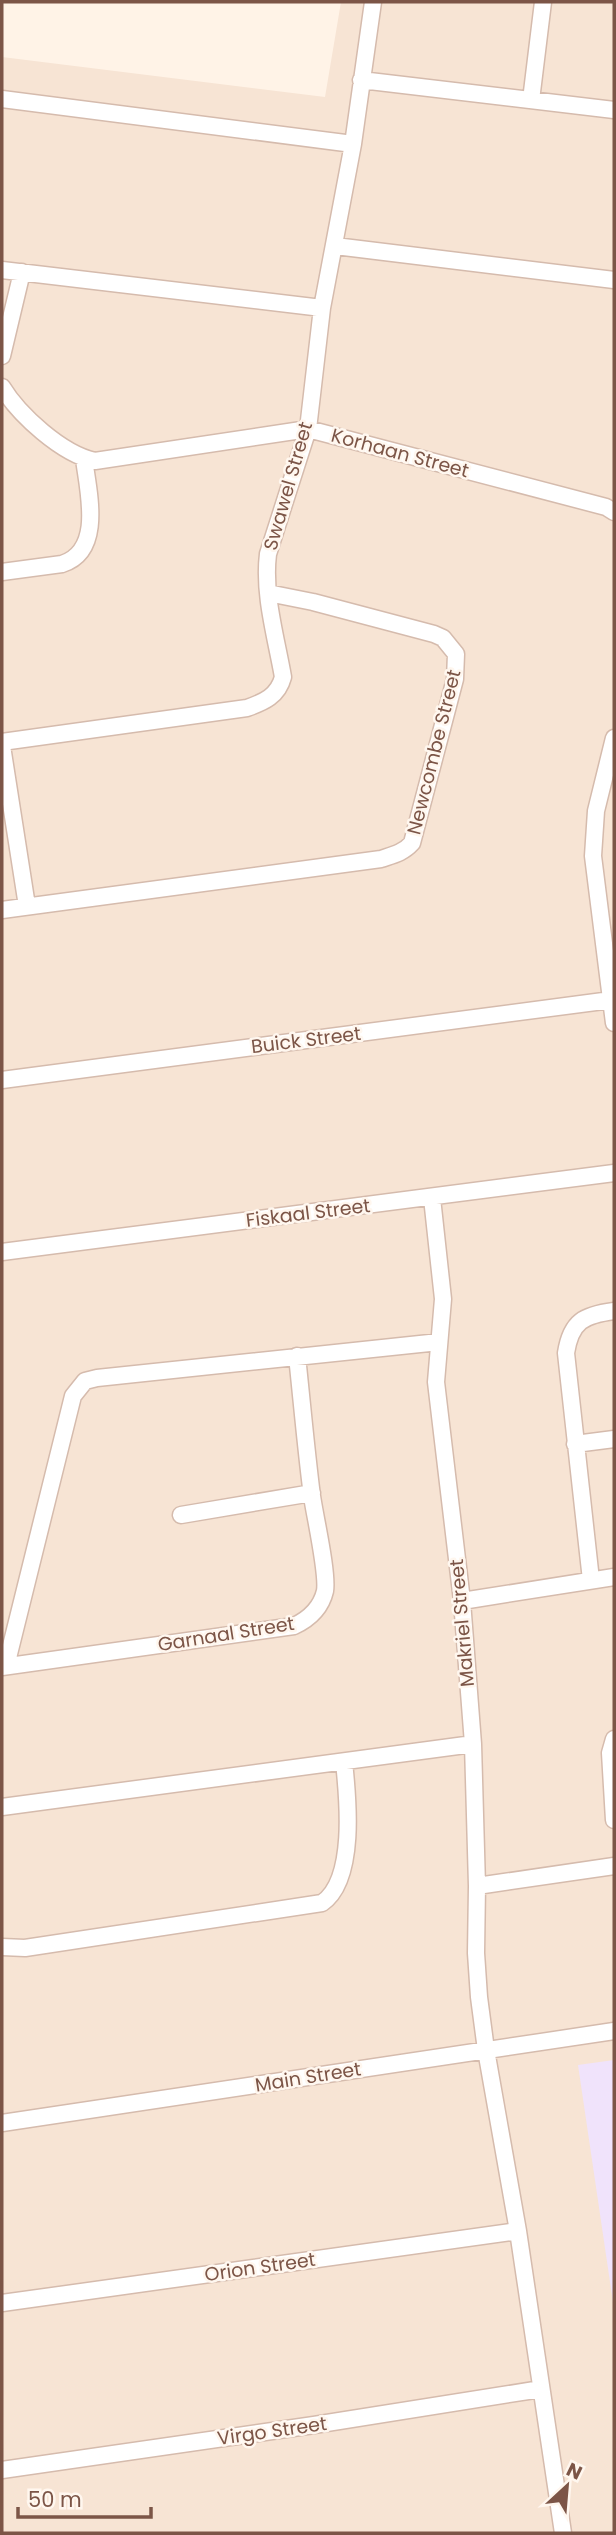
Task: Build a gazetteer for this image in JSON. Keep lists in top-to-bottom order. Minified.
{"streets":{"street":["Korhaan Street","Swawel Street","Newcombe Street","Buick Street","Fiskaal Street","Makriel Street","Garnaal Street","Main Street","Orion Street","Virgo Street"]},"crossings":[["Korhaan Street","Swawel Street"],["Swawel Street","Newcombe Street"],["Fiskaal Street","Makriel Street"],["Makriel Street","Main Street"],["Makriel Street","Orion Street"],["Makriel Street","Virgo Street"]],"scale_bar":"50 m","north":"top right"}
